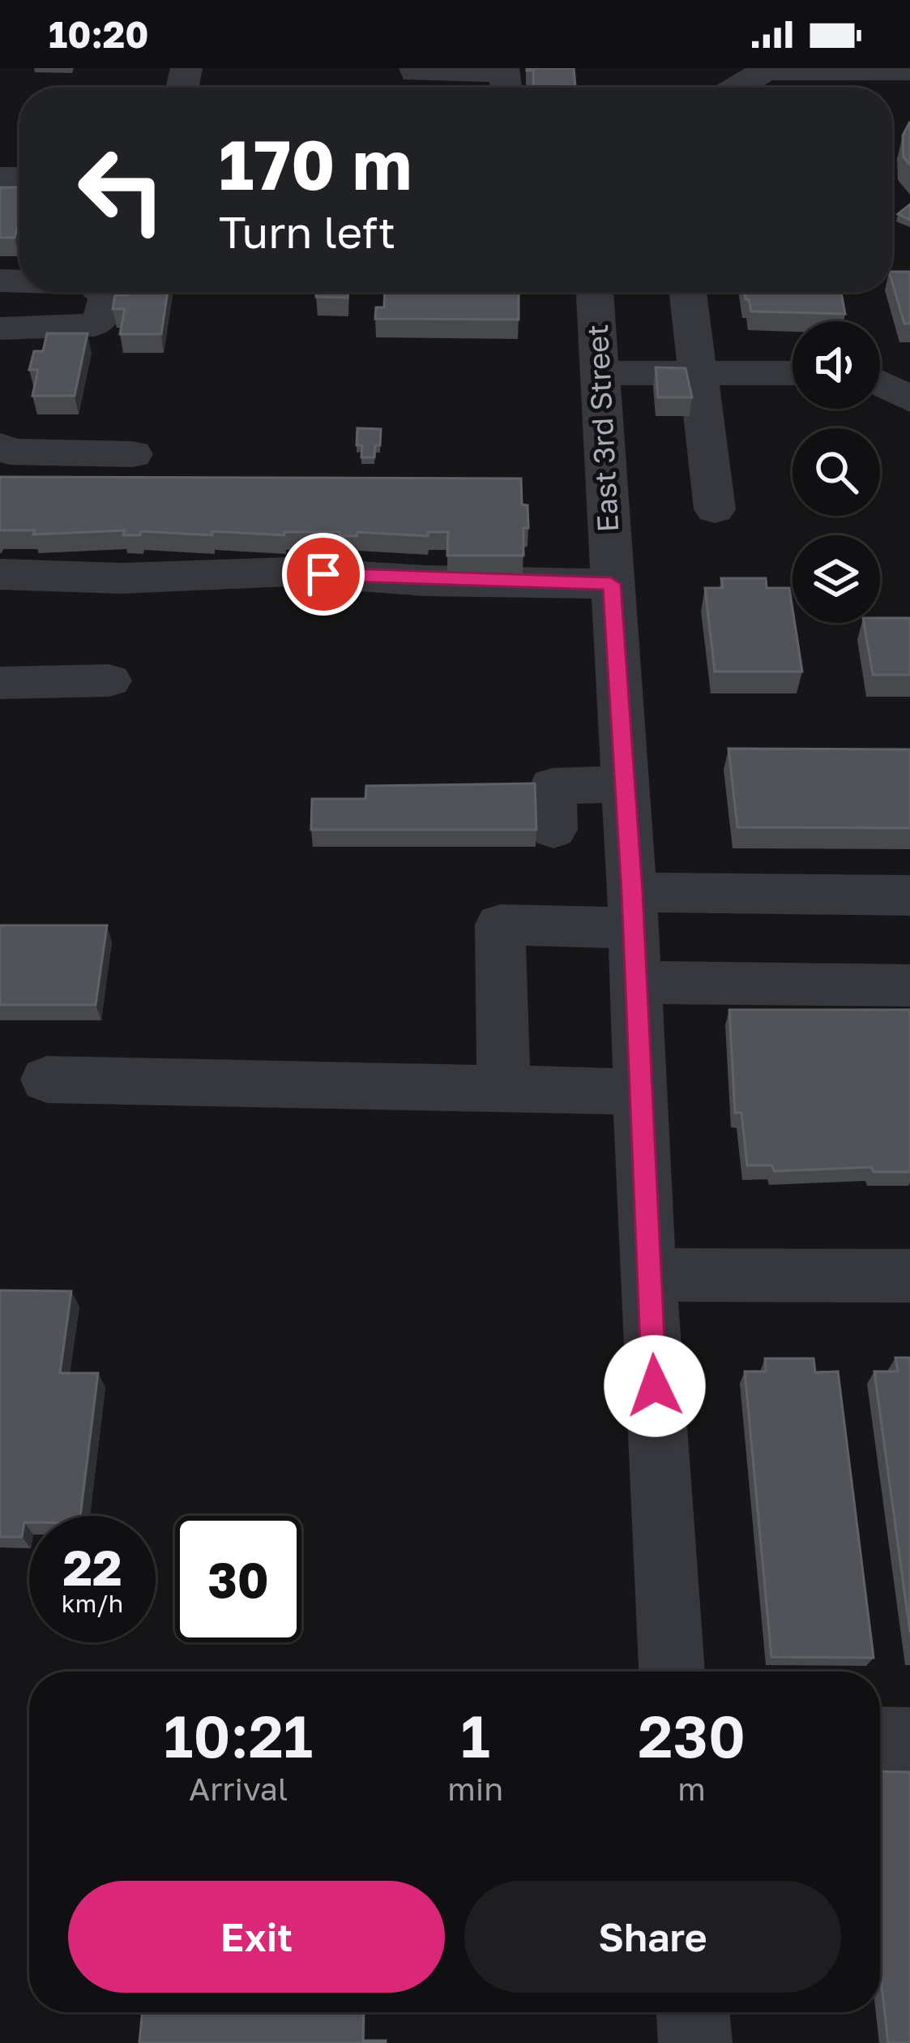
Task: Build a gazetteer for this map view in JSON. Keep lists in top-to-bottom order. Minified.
{"streets":{"street":["East 3rd Street"]},"page":{"status":"10:20","turn":["170 m","Turn left"],"speed":"22 km/h","limit":"30","eta":["10:21","Arrival","1","min","230","m"],"buttons":["Exit","Share"]}}
